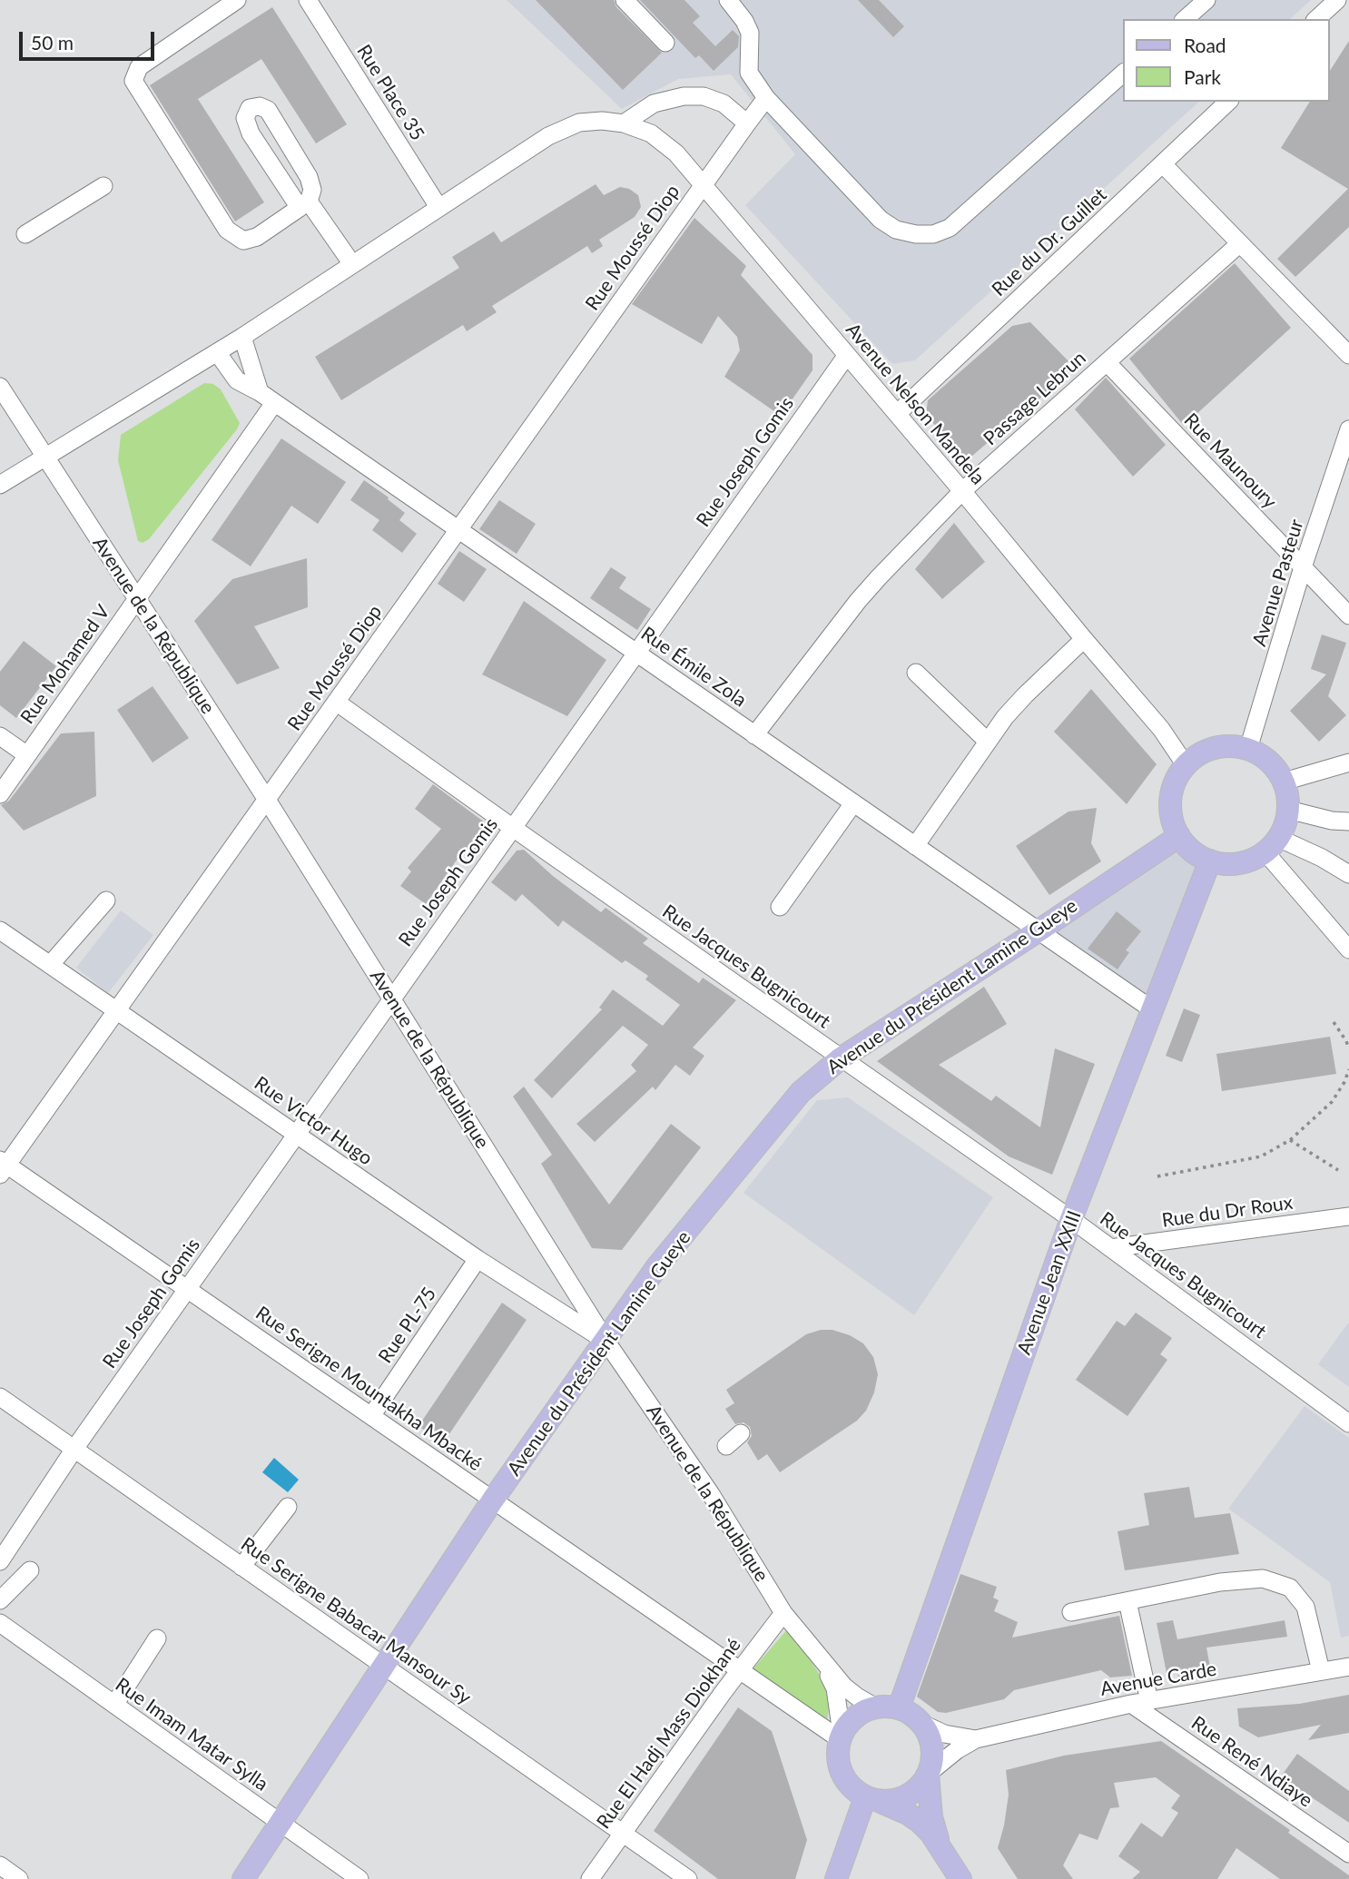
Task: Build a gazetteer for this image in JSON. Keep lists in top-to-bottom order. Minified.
{"streets":{"main road":["Avenue du Président Lamine Gueye","Avenue Jean XXIII"],"street":["Rue Place 35","Rue du Dr. Guillet","Rue Moussé Diop","Passage Lebrun","Avenue Nelson Mandela","Rue Maunoury","Rue Joseph Gomis","Avenue Pasteur","Avenue de la République","Rue Mohamed V","Rue Émile Zola","Rue Jacques Bugnicourt","Rue Victor Hugo","Rue du Dr Roux","Rue PL-75","Rue Serigne Mountakha Mbacké","Rue Serigne Babacar Mansour Sy","Avenue Carde","Rue El Hadj Mass Diokhané","Rue Imam Matar Sylla","Rue René Ndiaye"]},"crossings":[["Rue Place 35","Avenue Nelson Mandela"],["Rue du Dr. Guillet","Avenue Nelson Mandela"],["Rue Moussé Diop","Avenue Nelson Mandela"],["Rue Moussé Diop","Avenue de la République"],["Rue Moussé Diop","Rue Émile Zola"],["Rue Moussé Diop","Rue Jacques Bugnicourt"],["Rue Moussé Diop","Rue Victor Hugo"],["Rue Moussé Diop","Rue Serigne Mountakha Mbacké"],["Passage Lebrun","Avenue Nelson Mandela"],["Passage Lebrun","Rue Maunoury"],["Passage Lebrun","Rue Émile Zola"],["Avenue Nelson Mandela","Rue Joseph Gomis"],["Avenue Nelson Mandela","Avenue Pasteur"],["Avenue Nelson Mandela","Avenue du Président Lamine Gueye"],["Avenue Nelson Mandela","Avenue Jean XXIII"],["Rue Maunoury","Avenue Pasteur"],["Rue Joseph Gomis","Avenue de la République"],["Rue Joseph Gomis","Rue Émile Zola"],["Rue Joseph Gomis","Rue Jacques Bugnicourt"],["Rue Joseph Gomis","Rue Victor Hugo"],["Rue Joseph Gomis","Rue Serigne Mountakha Mbacké"],["Rue Joseph Gomis","Rue Serigne Babacar Mansour Sy"],["Avenue Pasteur","Avenue du Président Lamine Gueye"],["Avenue Pasteur","Avenue Jean XXIII"],["Avenue de la République","Rue Mohamed V"],["Avenue de la République","Avenue du Président Lamine Gueye"],["Avenue de la République","Rue Victor Hugo"],["Avenue de la République","Avenue Jean XXIII"],["Avenue de la République","Rue Serigne Mountakha Mbacké"],["Avenue de la République","Avenue Carde"],["Avenue de la République","Rue El Hadj Mass Diokhané"],["Rue Mohamed V","Rue Émile Zola"],["Rue Émile Zola","Avenue du Président Lamine Gueye"],["Rue Émile Zola","Avenue Jean XXIII"],["Rue Jacques Bugnicourt","Avenue du Président Lamine Gueye"],["Rue Jacques Bugnicourt","Rue du Dr Roux"],["Rue Jacques Bugnicourt","Avenue Jean XXIII"],["Avenue du Président Lamine Gueye","Rue Victor Hugo"],["Avenue du Président Lamine Gueye","Avenue Jean XXIII"],["Avenue du Président Lamine Gueye","Rue Serigne Mountakha Mbacké"],["Avenue du Président Lamine Gueye","Rue Serigne Babacar Mansour Sy"],["Avenue du Président Lamine Gueye","Rue Imam Matar Sylla"],["Rue Victor Hugo","Rue PL-75"],["Avenue Jean XXIII","Rue Serigne Mountakha Mbacké"],["Avenue Jean XXIII","Avenue Carde"],["Rue PL-75","Rue Serigne Mountakha Mbacké"],["Rue Serigne Mountakha Mbacké","Avenue Carde"],["Rue Serigne Mountakha Mbacké","Rue El Hadj Mass Diokhané"],["Rue Serigne Babacar Mansour Sy","Rue El Hadj Mass Diokhané"],["Avenue Carde","Rue René Ndiaye"]],"legend":["Road","Park"],"scale_bar":"50 m"}
